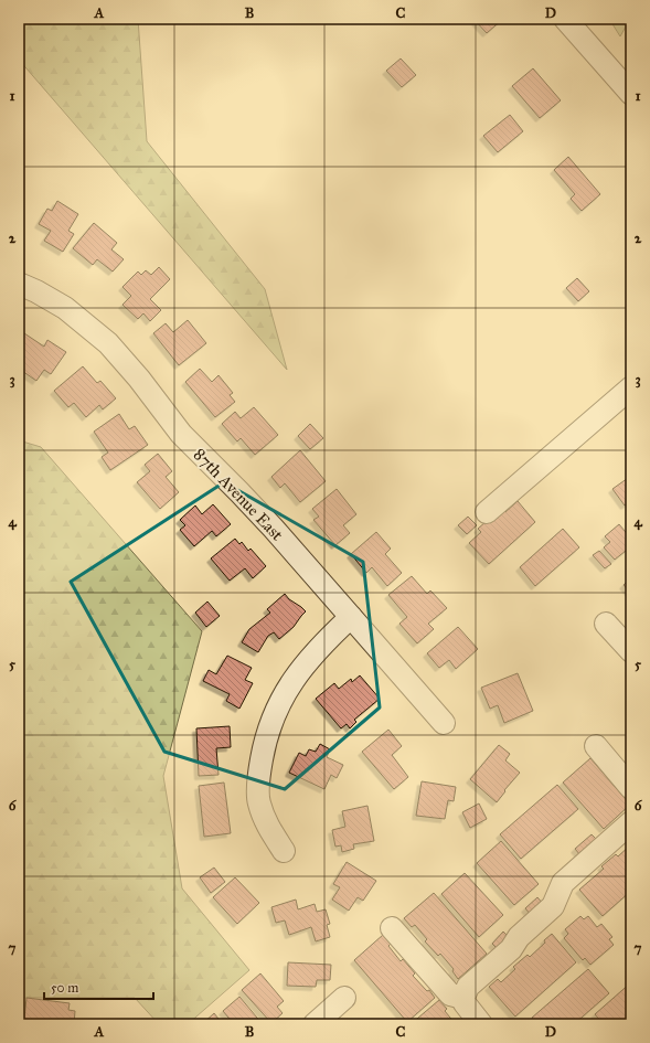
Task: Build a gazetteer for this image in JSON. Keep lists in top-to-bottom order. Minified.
{"streets":{"street":["87th Avenue East"]},"scale_bar":"50 m","grid":{"columns":["A","B","C","D"],"rows":["1","2","3","4","5","6","7"]}}
